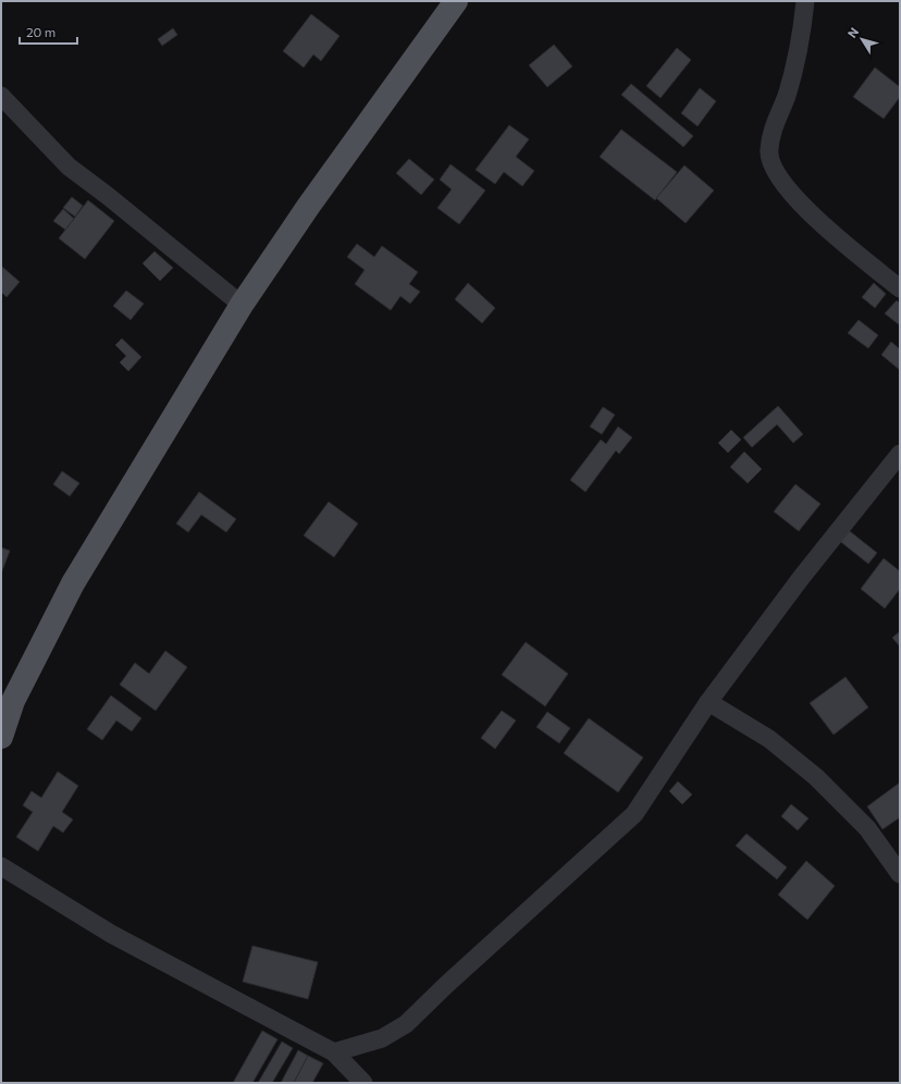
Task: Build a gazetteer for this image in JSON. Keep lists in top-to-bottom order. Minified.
{"scale_bar":"20 m","north":"top left"}
